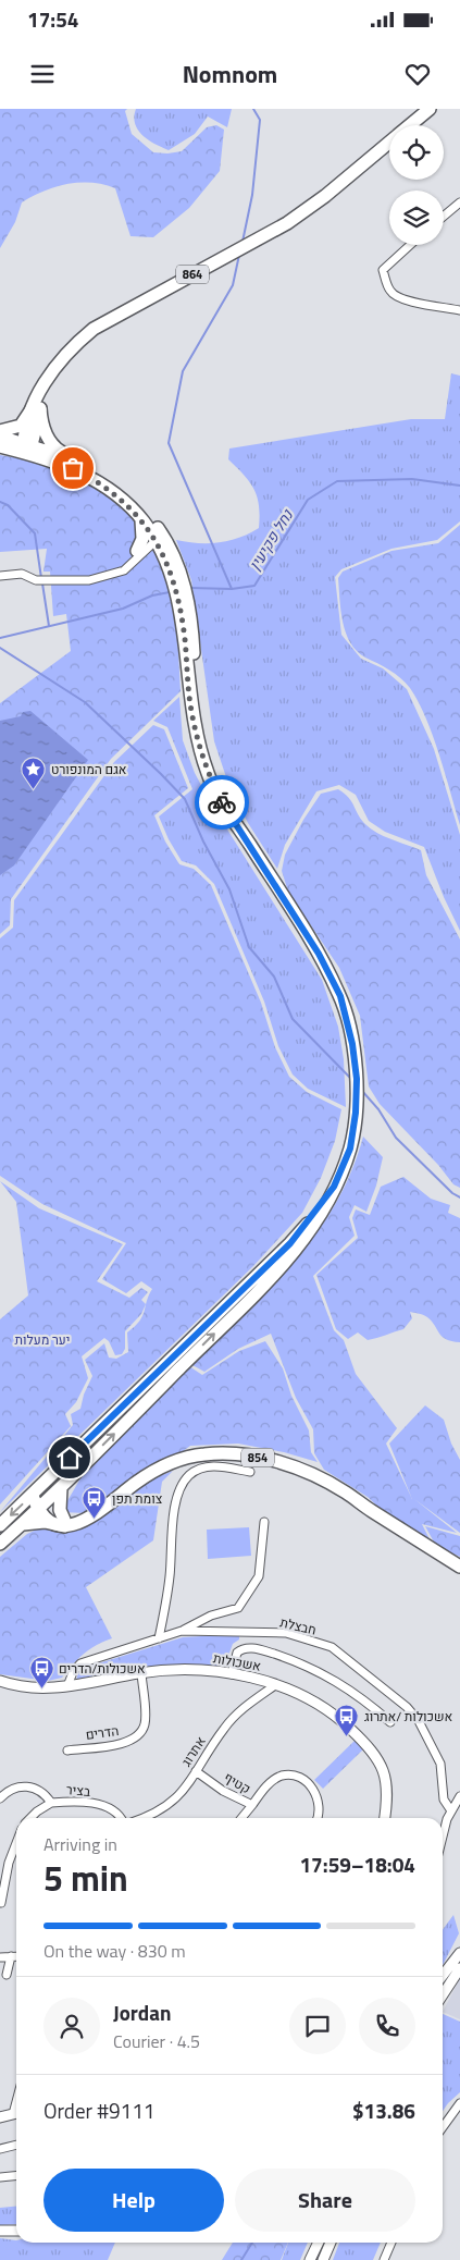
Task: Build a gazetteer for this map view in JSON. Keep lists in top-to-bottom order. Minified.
{"streets":{"main road":["864","854"],"street":["חבצלת","אשכולות","הדרים","אתרוג","קטיף","בציר"]},"crossings":[["חבצלת","אשכולות"],["אשכולות","הדרים"],["אשכולות","אתרוג"],["אתרוג","קטיף"]],"water":["נחל פקיעין"],"parks":["יער מעלות"],"places":{"place":["אגם המונפורט"],"bus stop":["צומת תפן","אשכולות/הדרים","אשכולות /אתרוג"]},"page":{"status":"17:54","header":"Nomnom","heading":["5 min","Arriving in","17:59–18:04"],"panel":["Jordan","Courier · 4.5","Order #9111","$13.86"],"bar":"On the way · 830 m","buttons":["Help","Share"]}}
